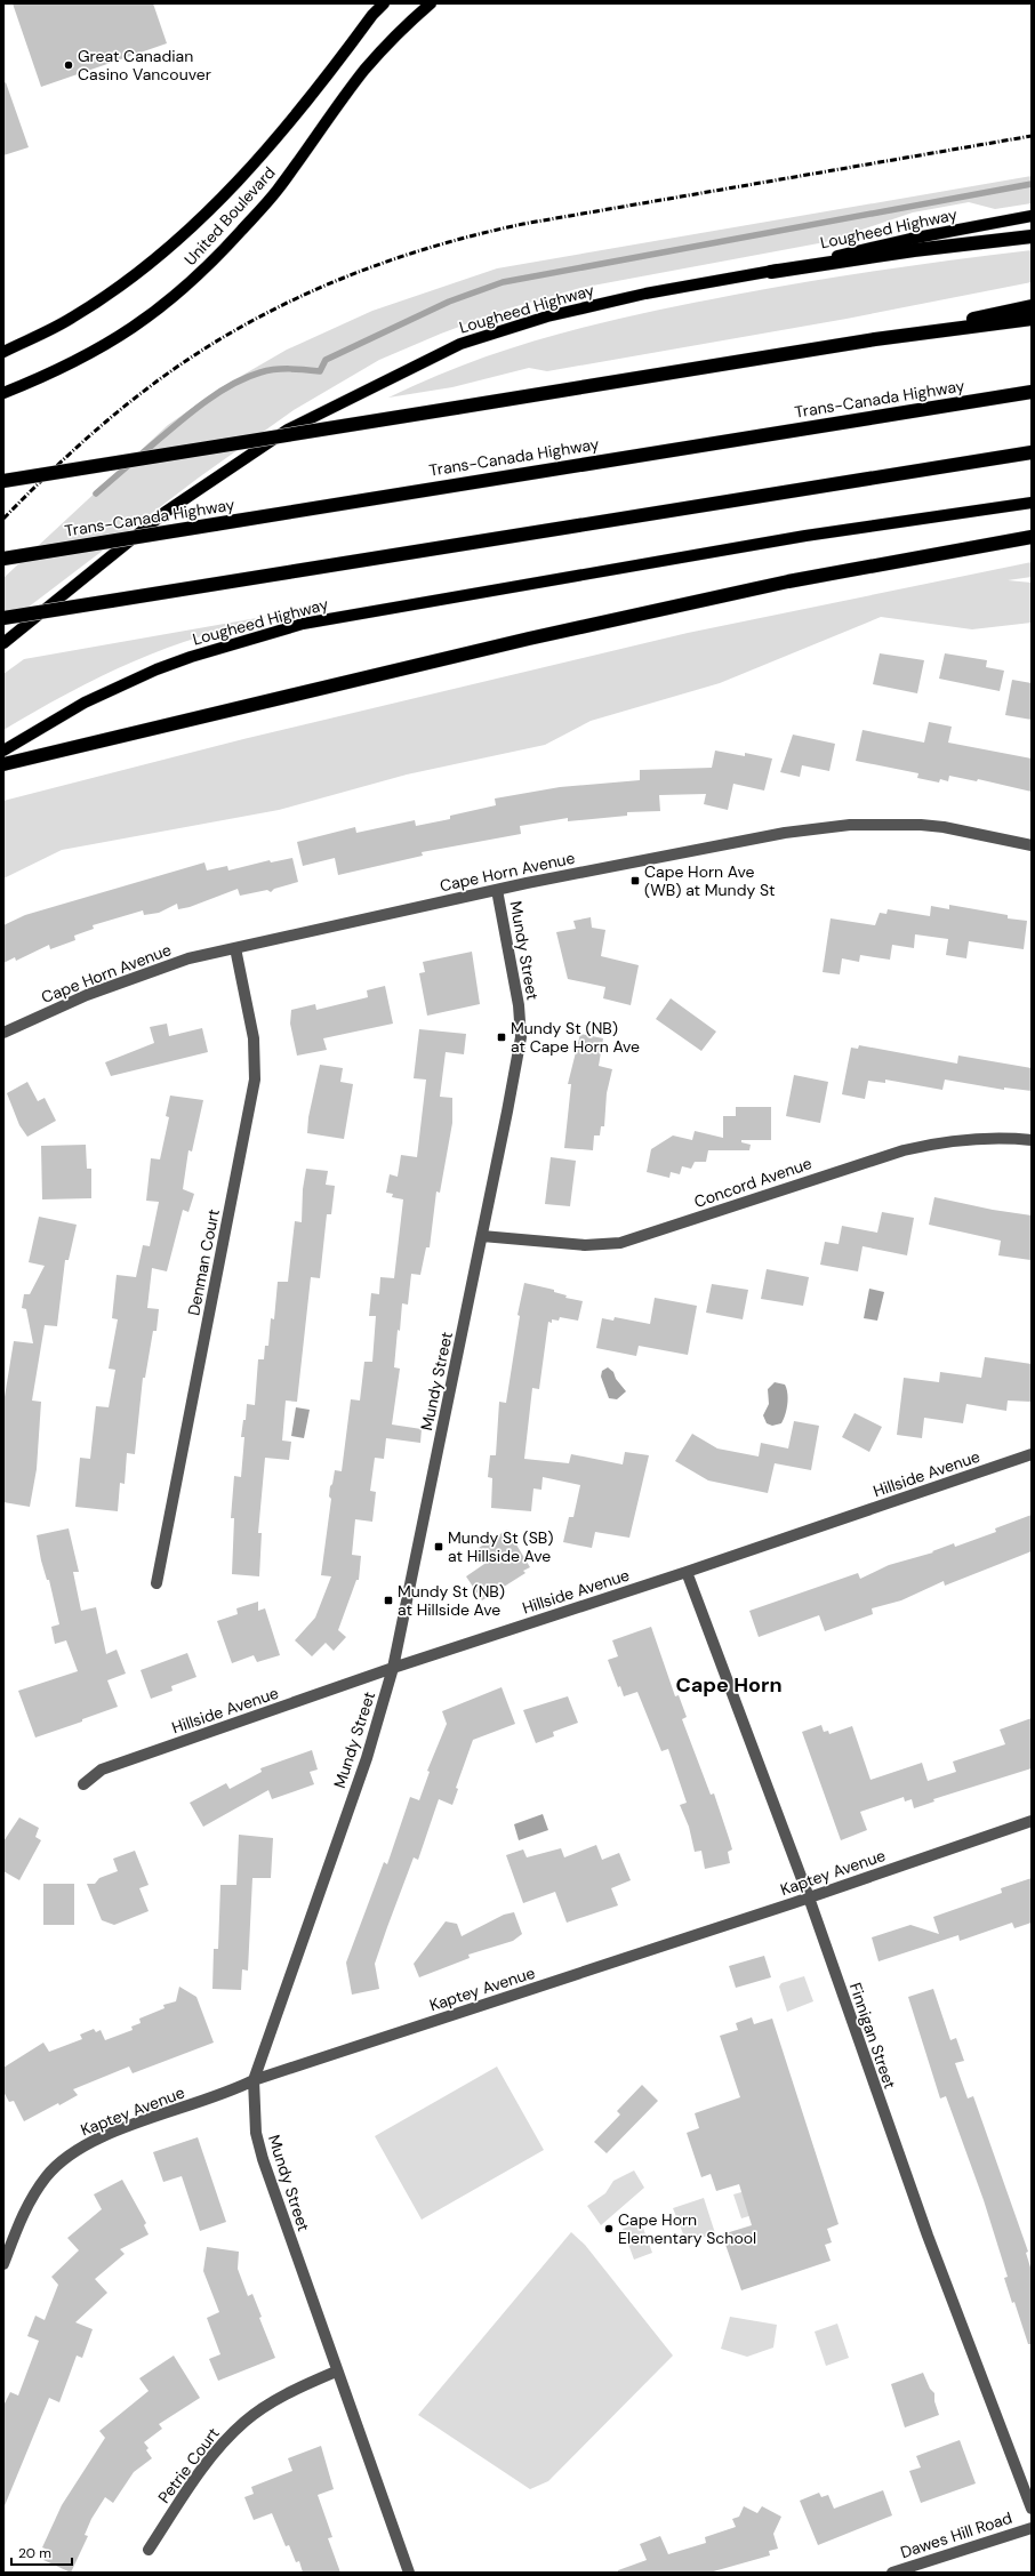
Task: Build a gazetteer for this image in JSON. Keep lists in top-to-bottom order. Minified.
{"streets":{"highway":["Trans-Canada Highway"],"main road":["United Boulevard","Lougheed Highway"],"street":["Cape Horn Avenue","Mundy Street","Concord Avenue","Denman Court","Hillside Avenue","Kaptey Avenue","Finnigan Street","Petrie Court","Dawes Hill Road"]},"crossings":[["Cape Horn Avenue","Mundy Street"],["Cape Horn Avenue","Denman Court"],["Mundy Street","Concord Avenue"],["Mundy Street","Hillside Avenue"],["Mundy Street","Kaptey Avenue"],["Mundy Street","Petrie Court"],["Hillside Avenue","Finnigan Street"],["Kaptey Avenue","Finnigan Street"]],"districts":["Cape Horn"],"places":{"other":["Great Canadian Casino Vancouver","Cape Horn Elementary School"],"transit":["Cape Horn Ave (WB) at Mundy St","Mundy St (NB) at Cape Horn Ave","Mundy St (SB) at Hillside Ave","Mundy St (NB) at Hillside Ave"]},"scale_bar":"20 m"}
